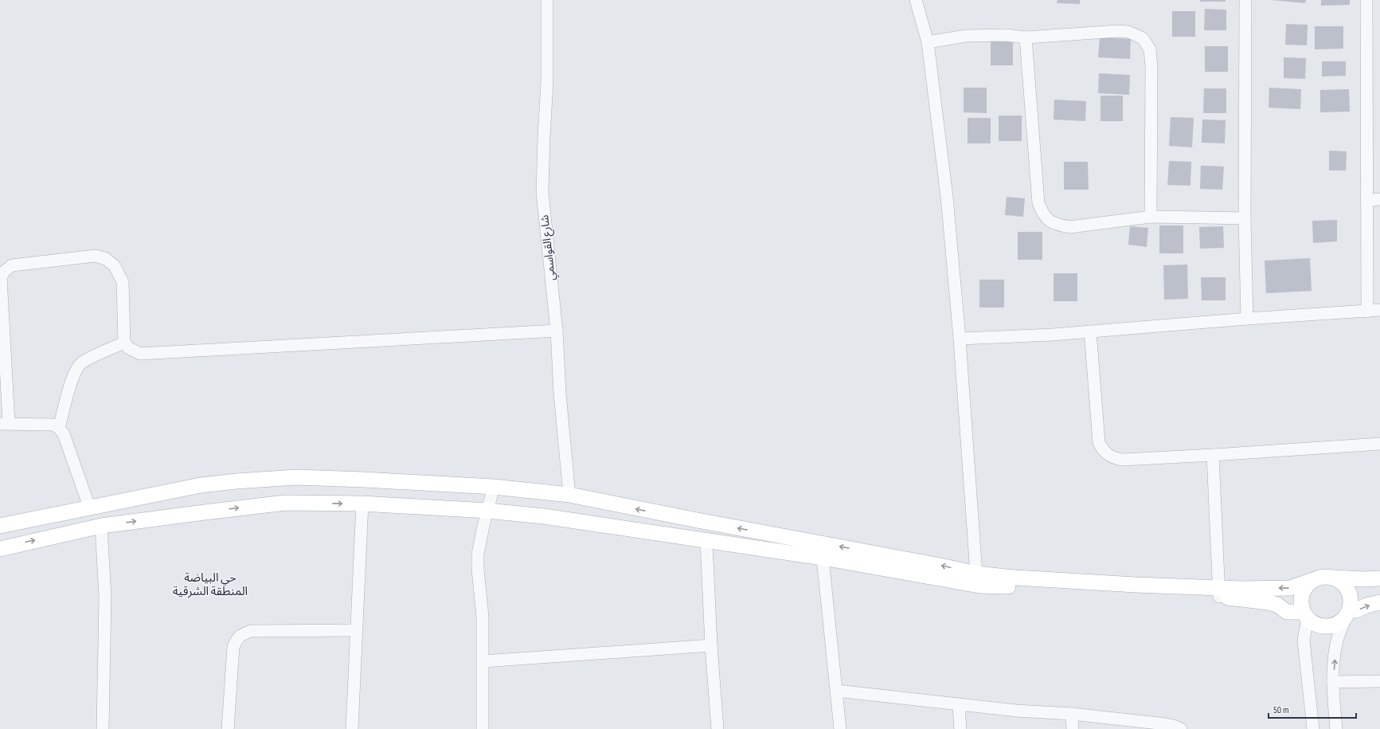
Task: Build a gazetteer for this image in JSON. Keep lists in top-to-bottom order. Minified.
{"streets":{"street":["شارع القواسمي"]},"districts":["حي البياضة المنطقة الشرقية"],"scale_bar":"50 m"}
